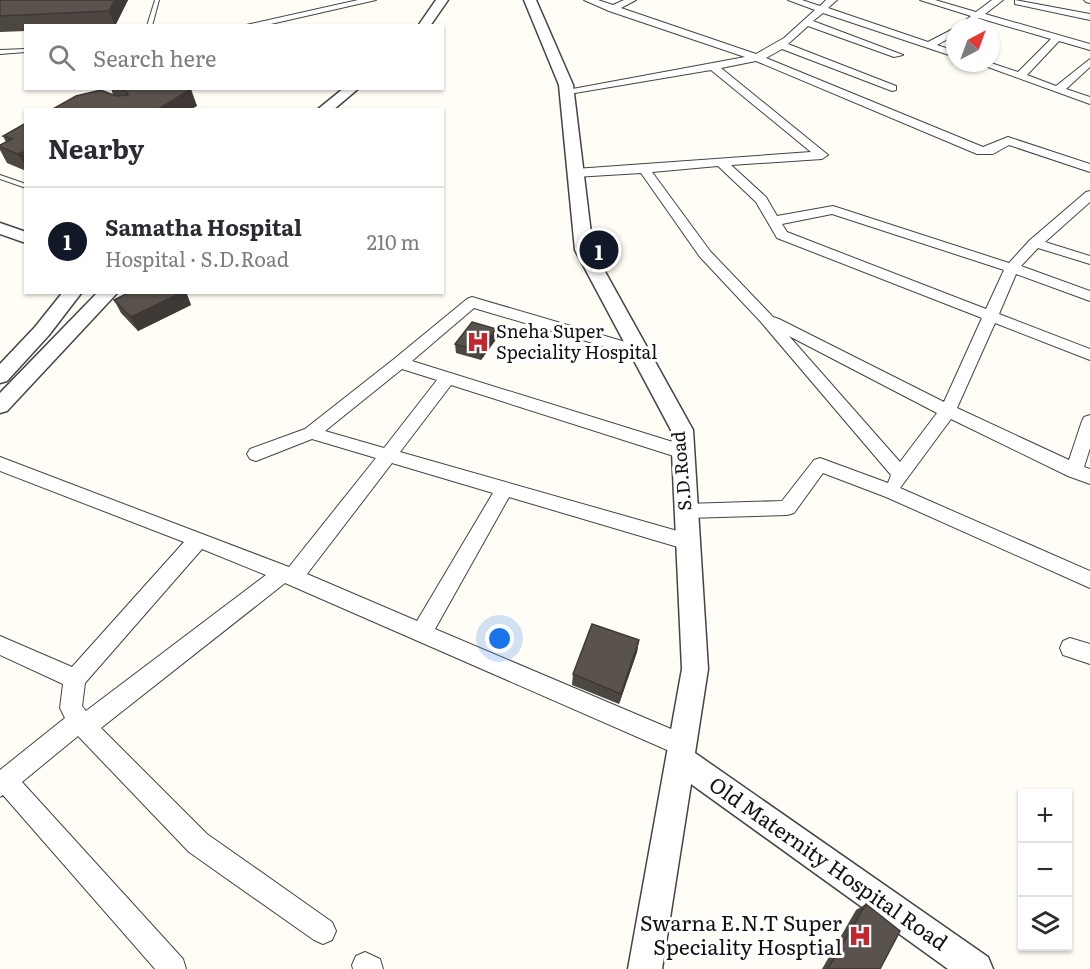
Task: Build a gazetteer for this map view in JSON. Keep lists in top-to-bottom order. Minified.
{"streets":{"street":["S.D.Road","Old Maternity Hospital Road"]},"crossings":[["S.D.Road","Old Maternity Hospital Road"]],"places":{"hospital":["Sneha Super Speciality Hospital","Swarna E.N.T Super Speciality Hosptial"]},"north":"top right","page":{"search":"Search here","heading":"Nearby","list":[{"mark":"1","name":"Samatha Hospital","note":"Hospital · S.D.Road","value":"210 m"}],"pins":"1","map_buttons":["+","−"]}}
